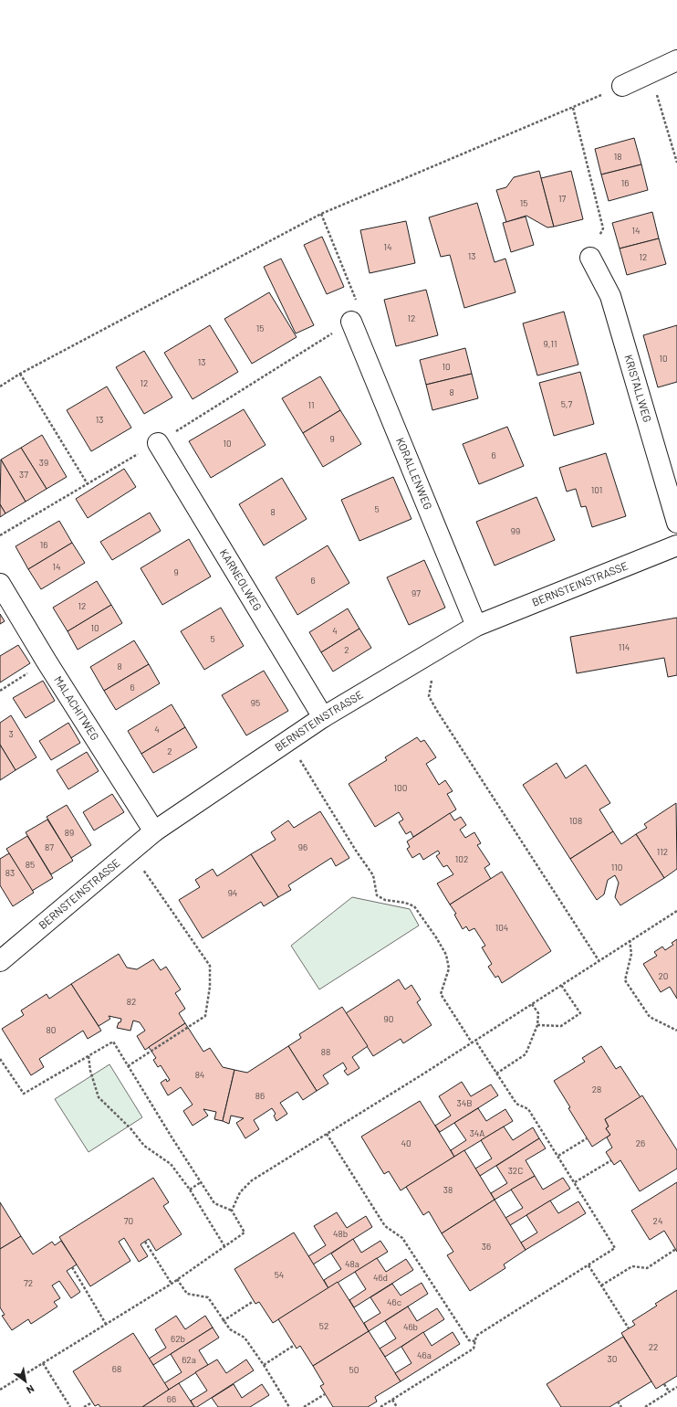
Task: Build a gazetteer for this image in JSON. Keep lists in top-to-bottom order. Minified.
{"streets":{"street":["KRISTALLWEG","KORALLENWEG","KARNEOLWEG","BERNSTEINSTRASSE","MALACHITWEG"]},"crossings":[["KORALLENWEG","BERNSTEINSTRASSE"],["KARNEOLWEG","BERNSTEINSTRASSE"],["BERNSTEINSTRASSE","MALACHITWEG"]],"house_numbers":["18","16","17","15","14","14","13","12","12","15","9,11","10","13","10","12","8","5,7","11","13","9","10","6","39","37","101","5","8","99","16","14","9","6","97","12","10","4","5","114","2","8","6","95","4","3","2","100","108","89","87","96","112","102","85","110","83","94","104","20","82","90","80","88","84","28","86","34B","34A","40","26","32C","38","70","24","48b","36","48a","54","46d","72","46c","52","46b","62b","22","46a","30","62a","68","50","66"],"north":"bottom right"}
